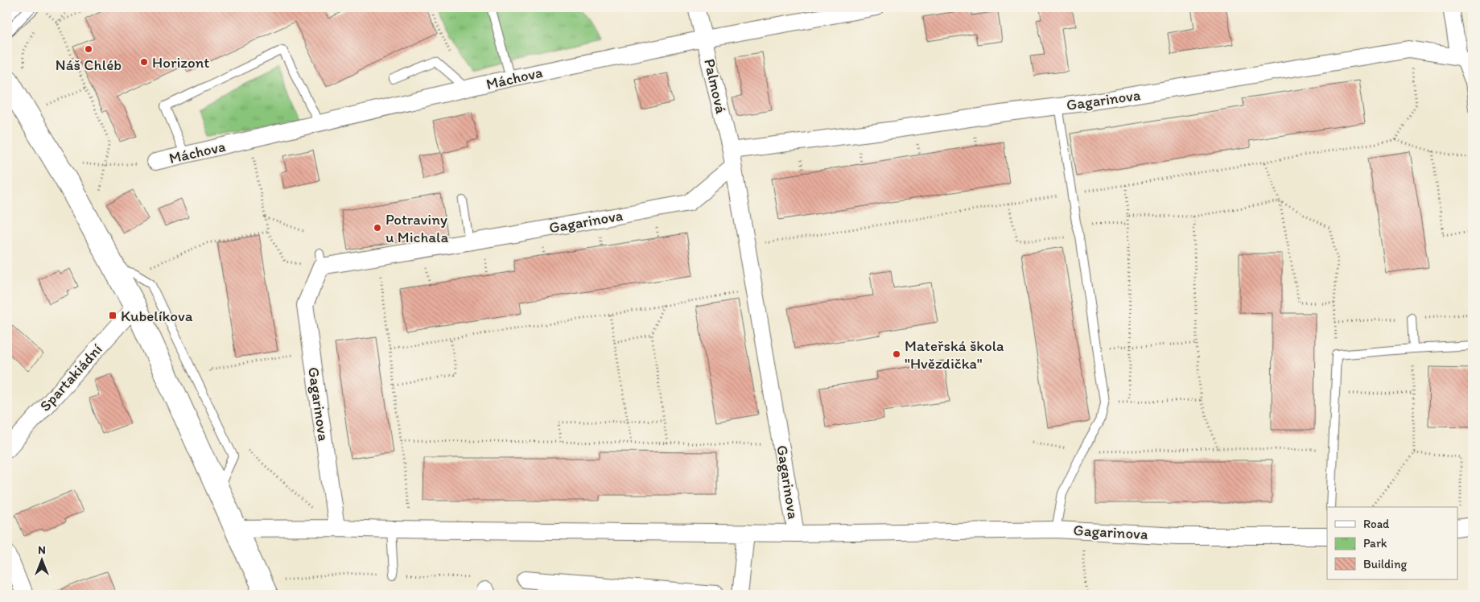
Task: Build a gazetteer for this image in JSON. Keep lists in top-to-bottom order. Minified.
{"streets":{"street":["Máchova","Palmová","Gagarinova","Spartakiádní"]},"crossings":[["Máchova","Palmová"],["Palmová","Gagarinova"]],"places":{"other":["Náš Chléb","Horizont","Potraviny u Michala","Mateřská škola \"Hvězdička\""],"transit":["Kubelíkova"]},"legend":["Road","Park","Building"],"north":"top"}
